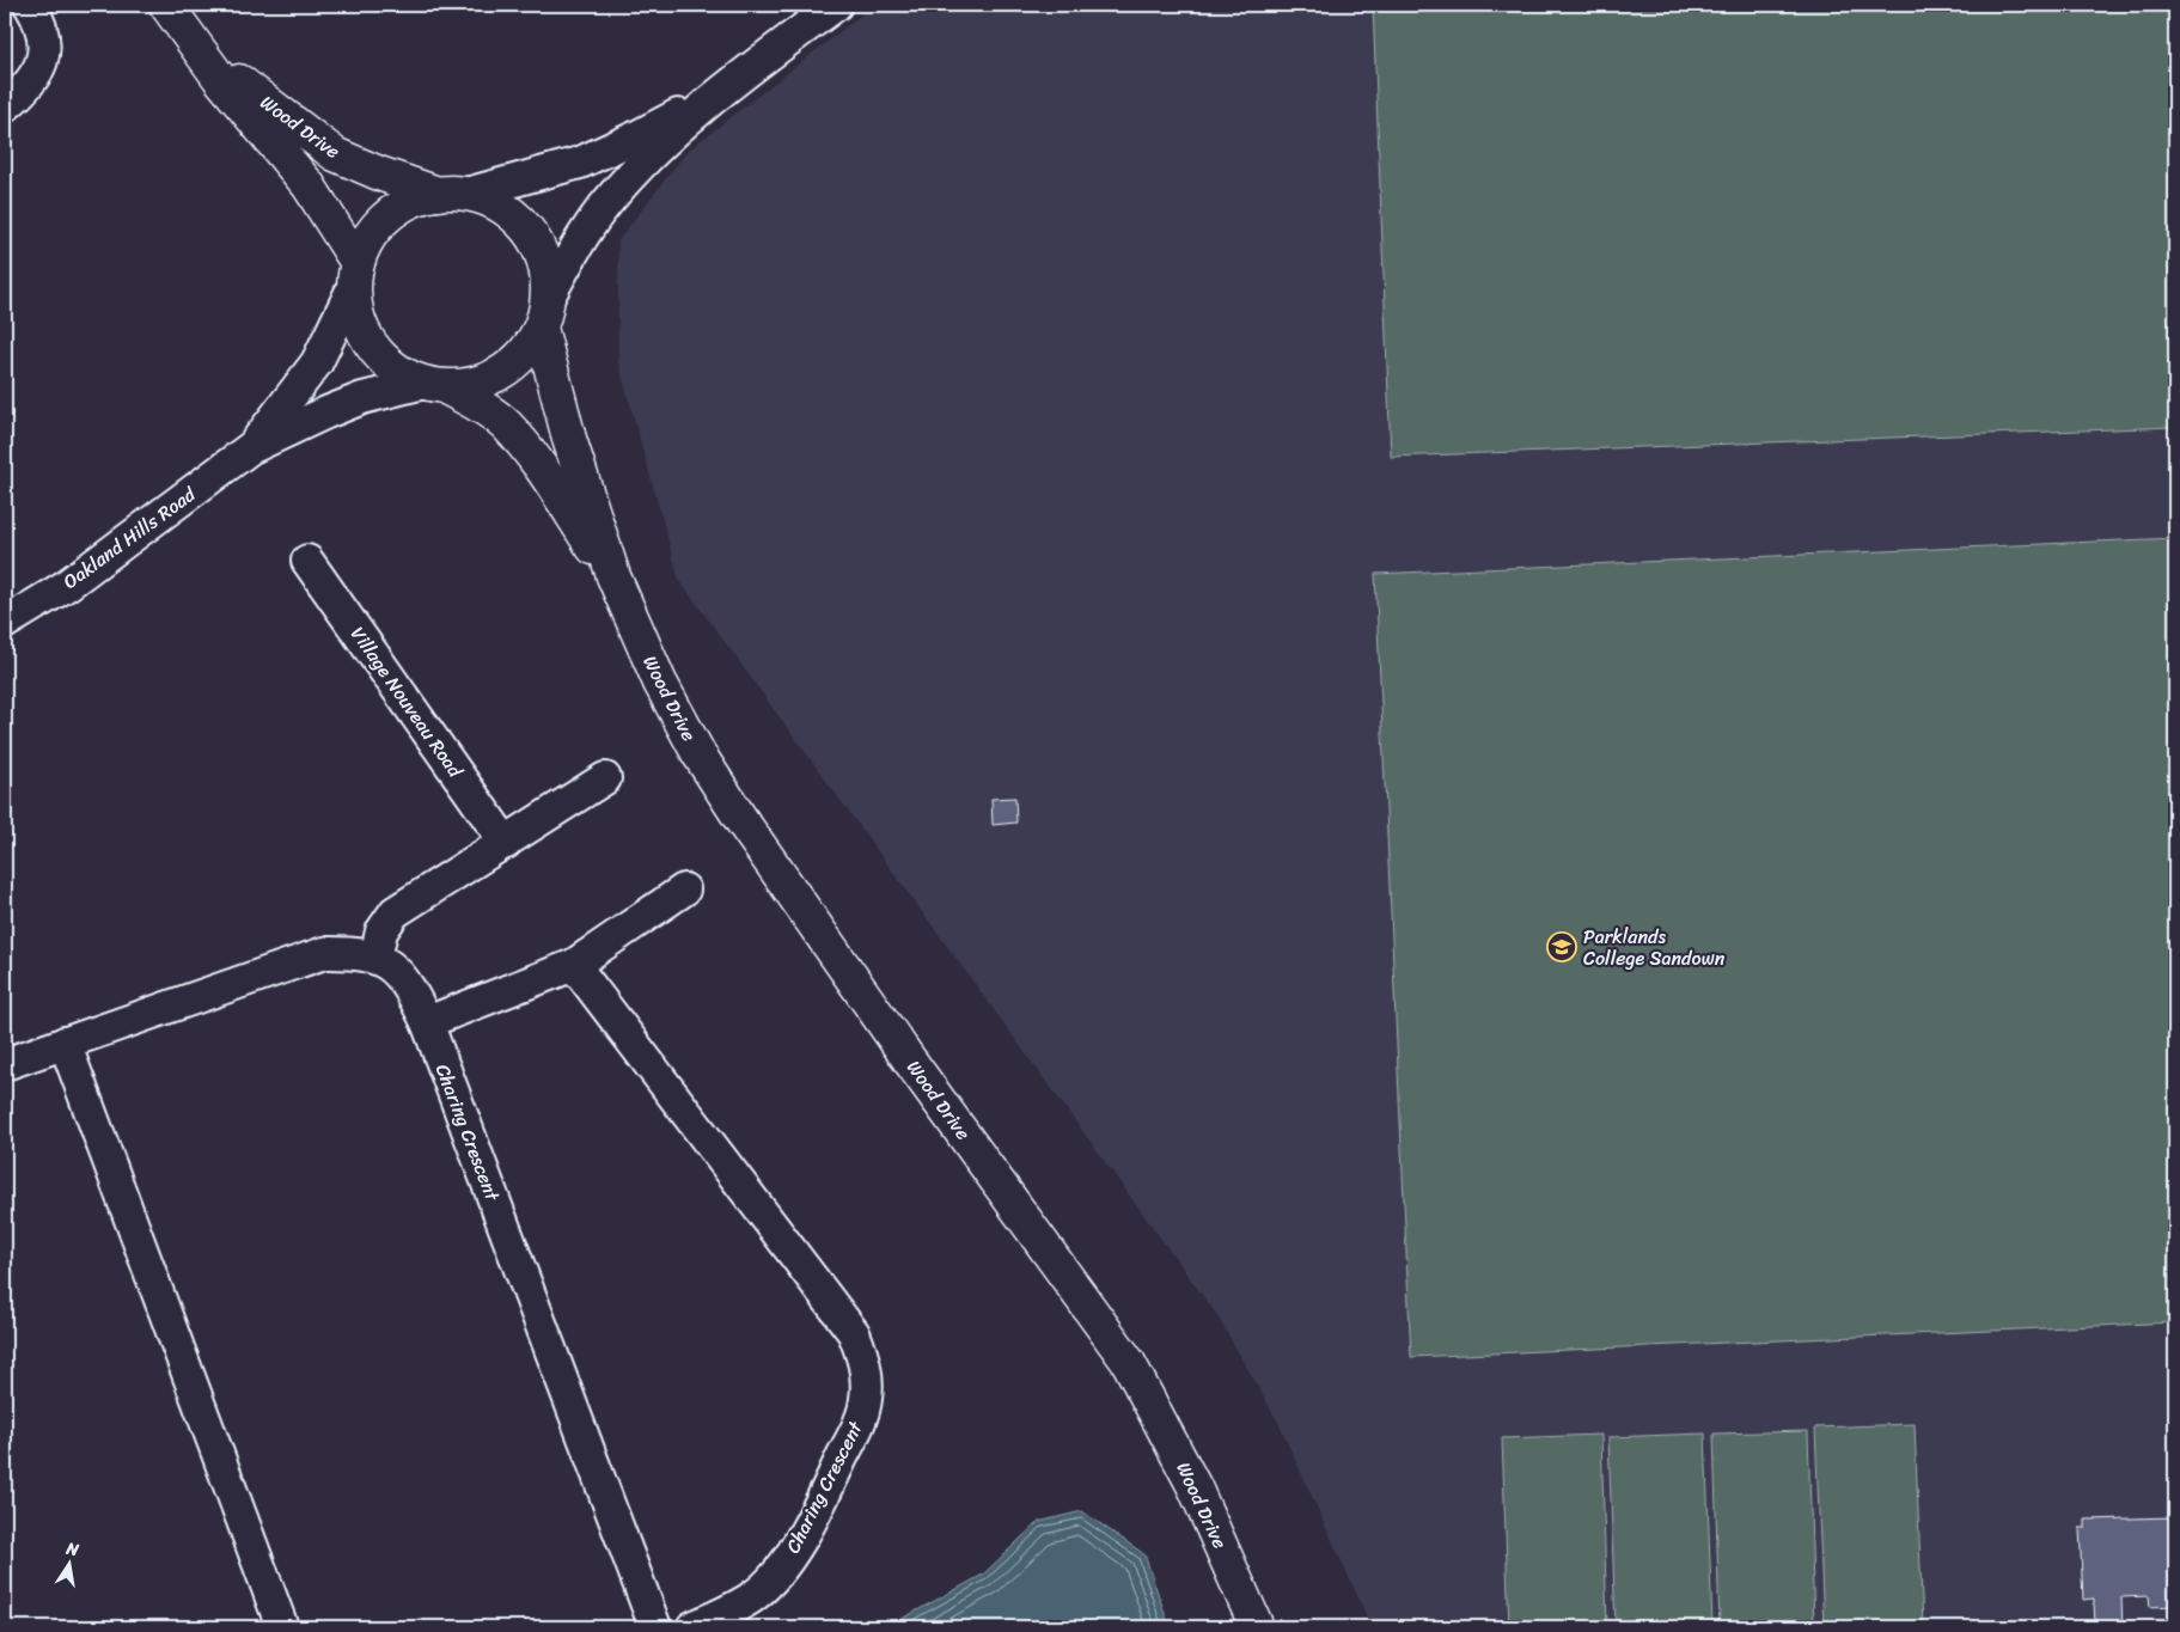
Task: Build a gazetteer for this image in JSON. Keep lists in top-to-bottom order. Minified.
{"streets":{"street":["Wood Drive","Oakland Hills Road","Village Nouveau Road","Charing Crescent"]},"crossings":[["Wood Drive","Oakland Hills Road"]],"places":{"school or university":["Parklands College Sandown"]},"north":"top"}
